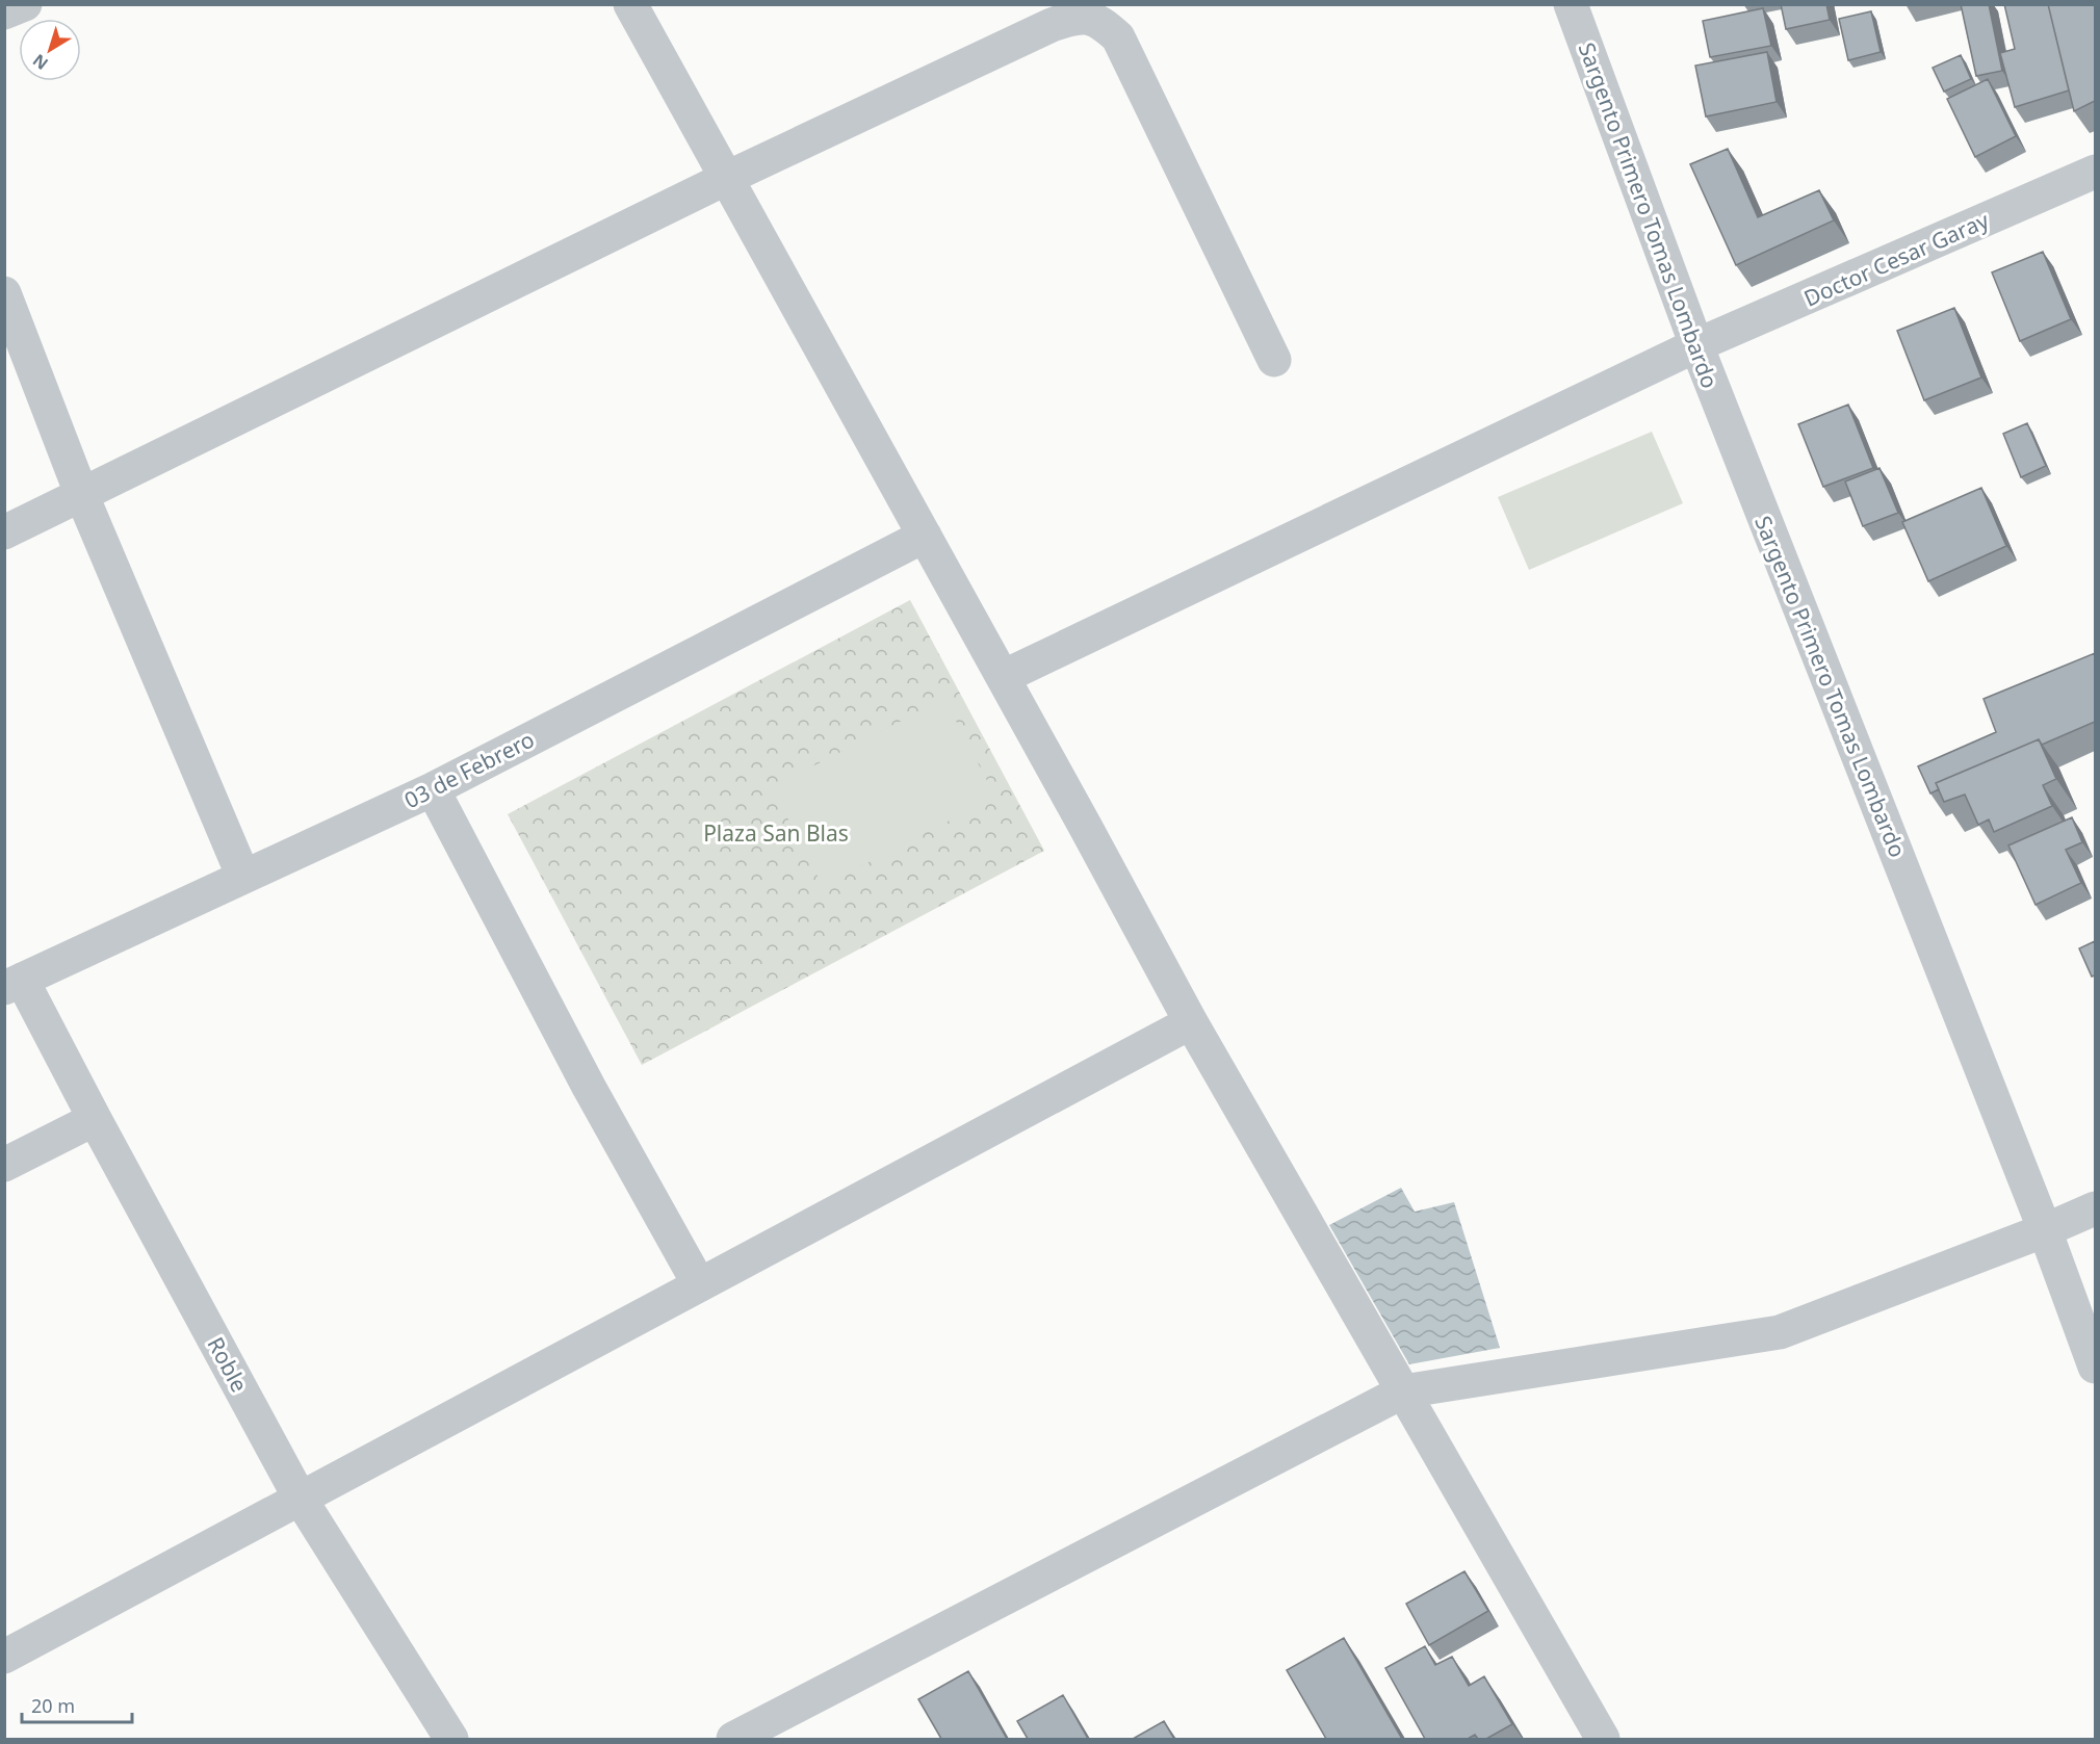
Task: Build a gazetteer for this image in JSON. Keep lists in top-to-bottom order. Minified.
{"streets":{"street":["Sargento Primero Tomas Lombardo","Doctor Cesar Garay","03 de Febrero","Roble"]},"crossings":[["Sargento Primero Tomas Lombardo","Doctor Cesar Garay"],["03 de Febrero","Roble"]],"parks":["Plaza San Blas"],"scale_bar":"20 m","north":"bottom left"}
